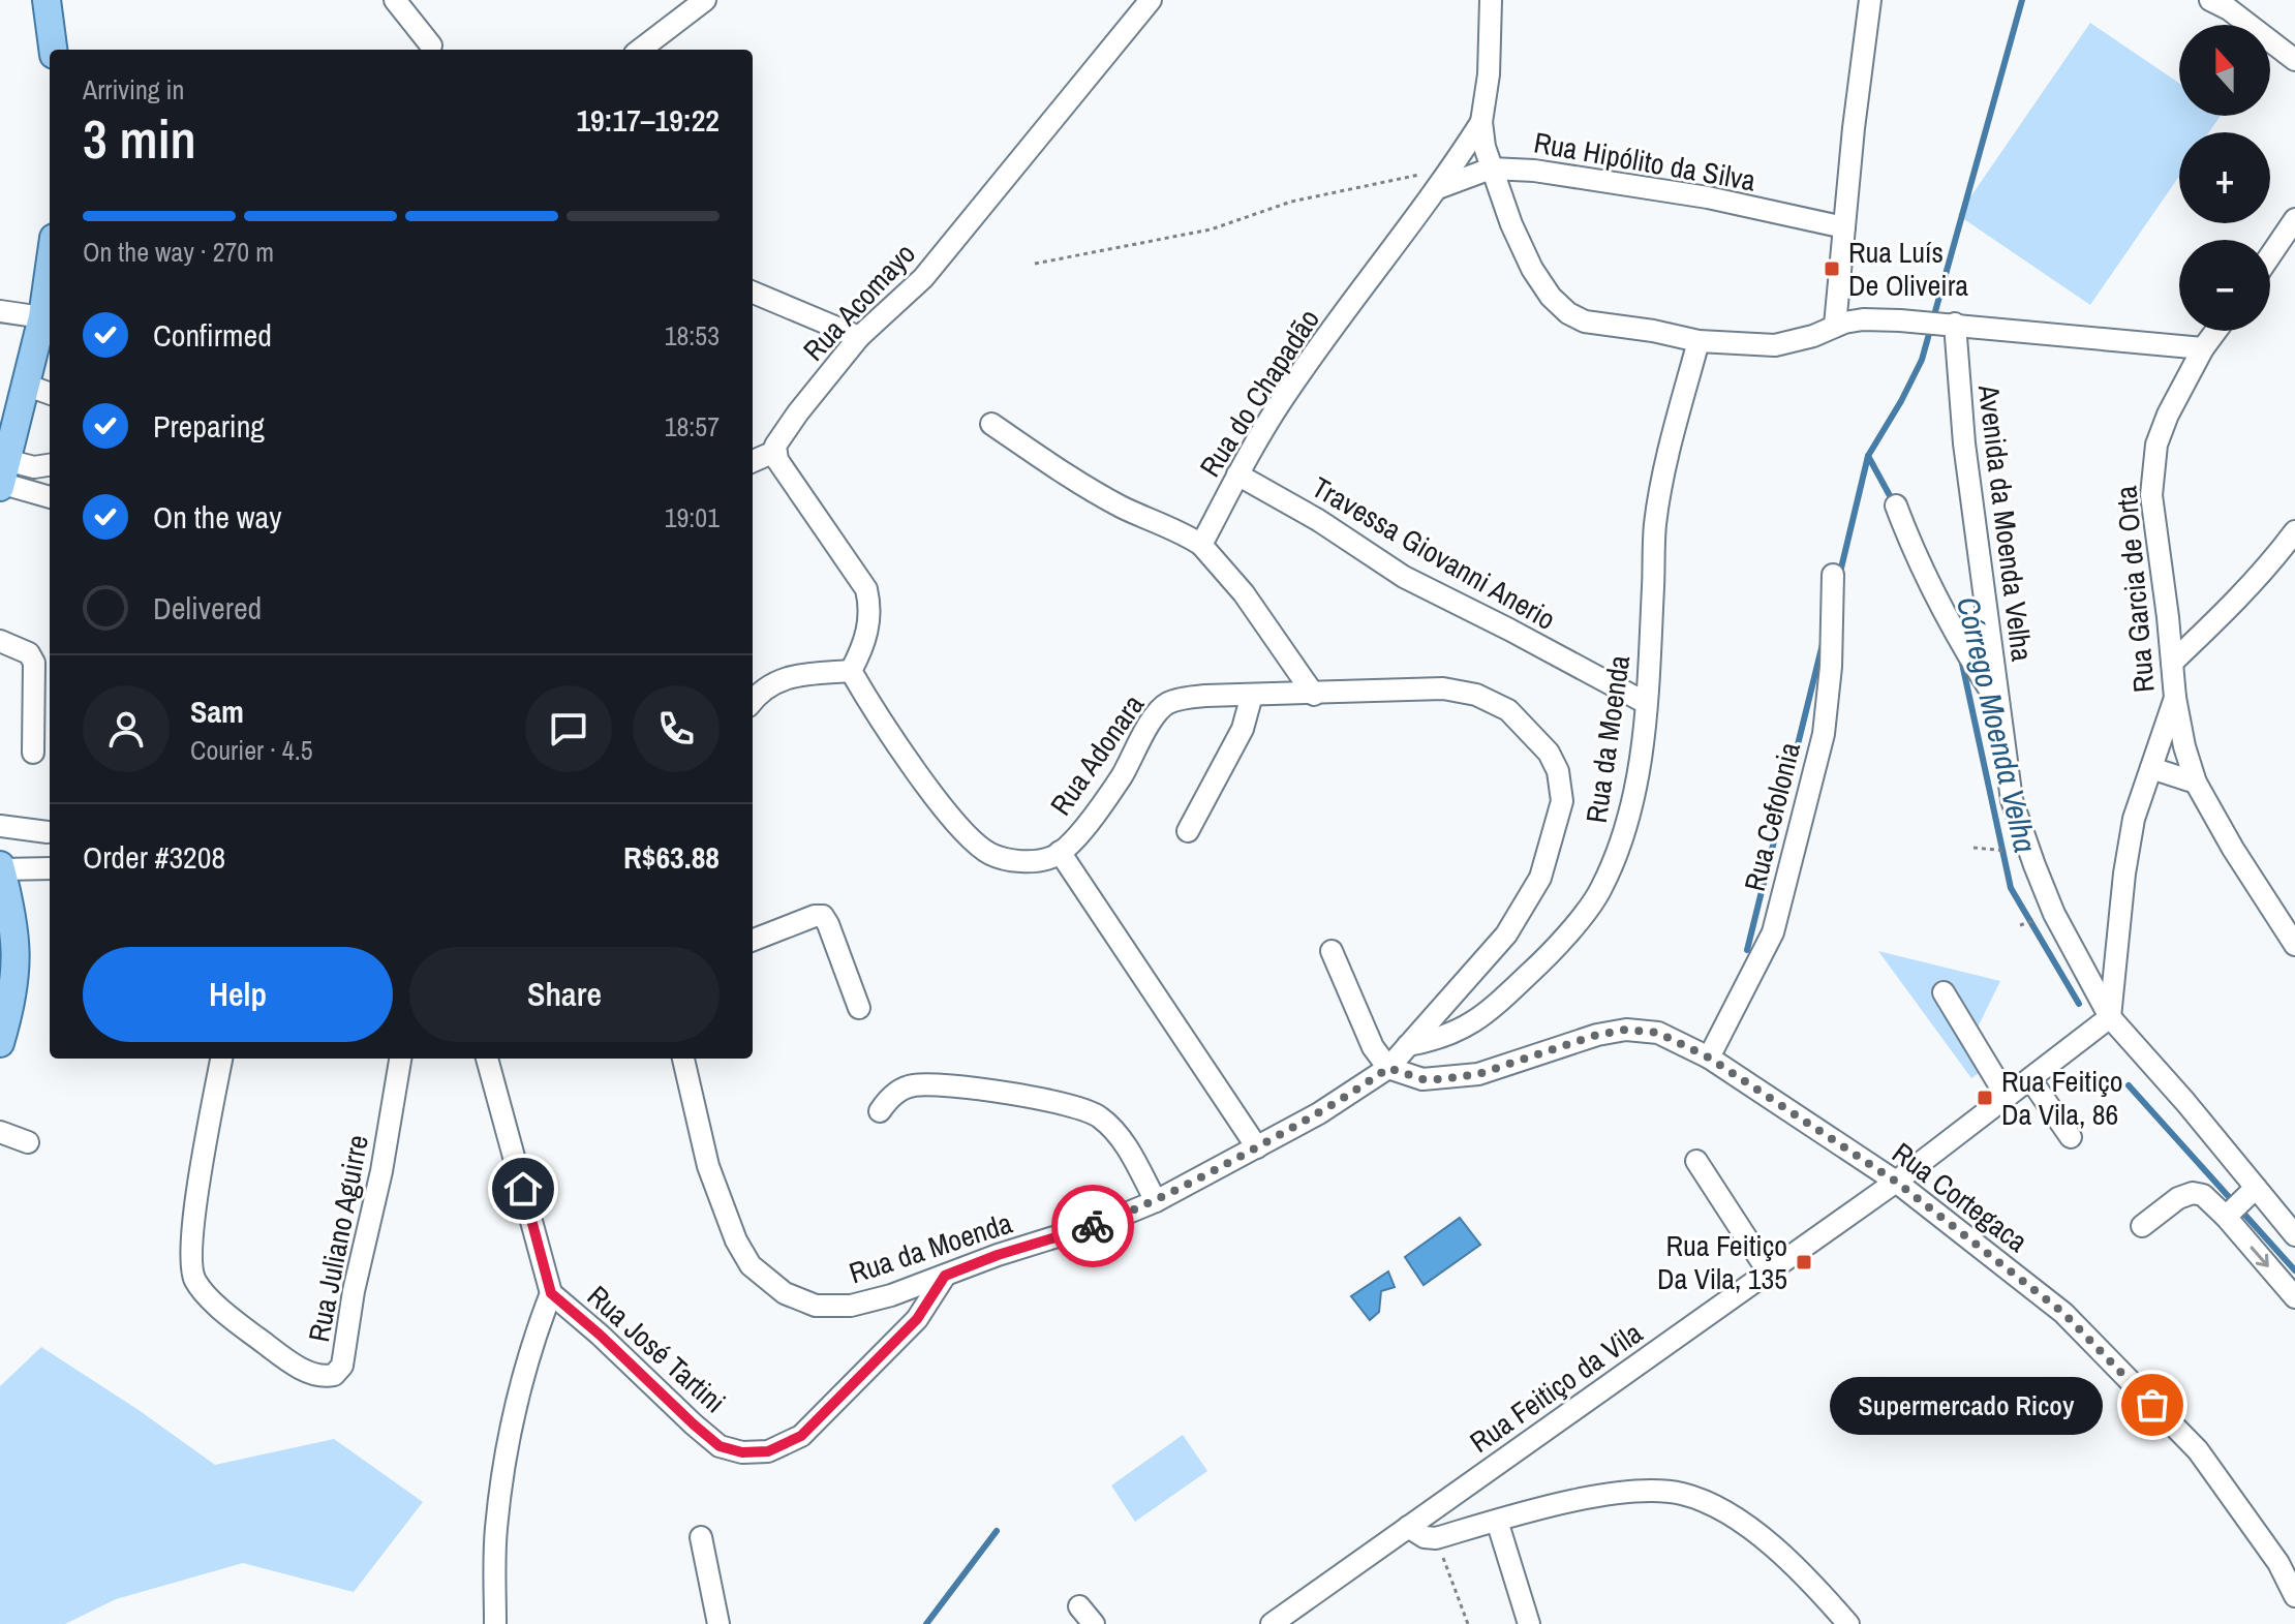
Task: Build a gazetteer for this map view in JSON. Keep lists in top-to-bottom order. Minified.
{"streets":{"street":["Rua Hipólito da Silva","Rua Acomayo","Rua do Chapadão","Avenida da Moenda Velha","Travessa Giovanni Anerio","Rua Garcia de Orta","Rua da Moenda","Rua Adonara","Rua Cefolonia","Rua Cortegaca","Rua Juliano Aguirre","Rua José Tartini","Rua Feitiço da Vila"]},"crossings":[["Rua Hipólito da Silva","Rua do Chapadão"],["Rua do Chapadão","Travessa Giovanni Anerio"],["Avenida da Moenda Velha","Rua Garcia de Orta"],["Avenida da Moenda Velha","Rua Feitiço da Vila"],["Travessa Giovanni Anerio","Rua da Moenda"],["Rua Garcia de Orta","Rua Feitiço da Vila"],["Rua da Moenda","Rua Adonara"],["Rua da Moenda","Rua Cortegaca"],["Rua da Moenda","Rua José Tartini"],["Rua Cefolonia","Rua Cortegaca"],["Rua Cortegaca","Rua Feitiço da Vila"]],"water":["Córrego Moenda Velha"],"places":{"transit":["Rua Luís De Oliveira","Rua Feitiço Da Vila, 86","Rua Feitiço Da Vila, 135"],"other":["Supermercado Ricoy"]},"north":"top","page":{"map_buttons":["+","−"],"heading":["3 min","Arriving in","19:17–19:22"],"panel":["Sam","Courier · 4.5","Order #3208","R$63.88"],"bar":"On the way · 270 m","list":[["Confirmed","18:53"],["Preparing","18:57"],["On the way","19:01"],"Delivered"],"buttons":["Help","Share"],"bubble":"Supermercado Ricoy"}}
